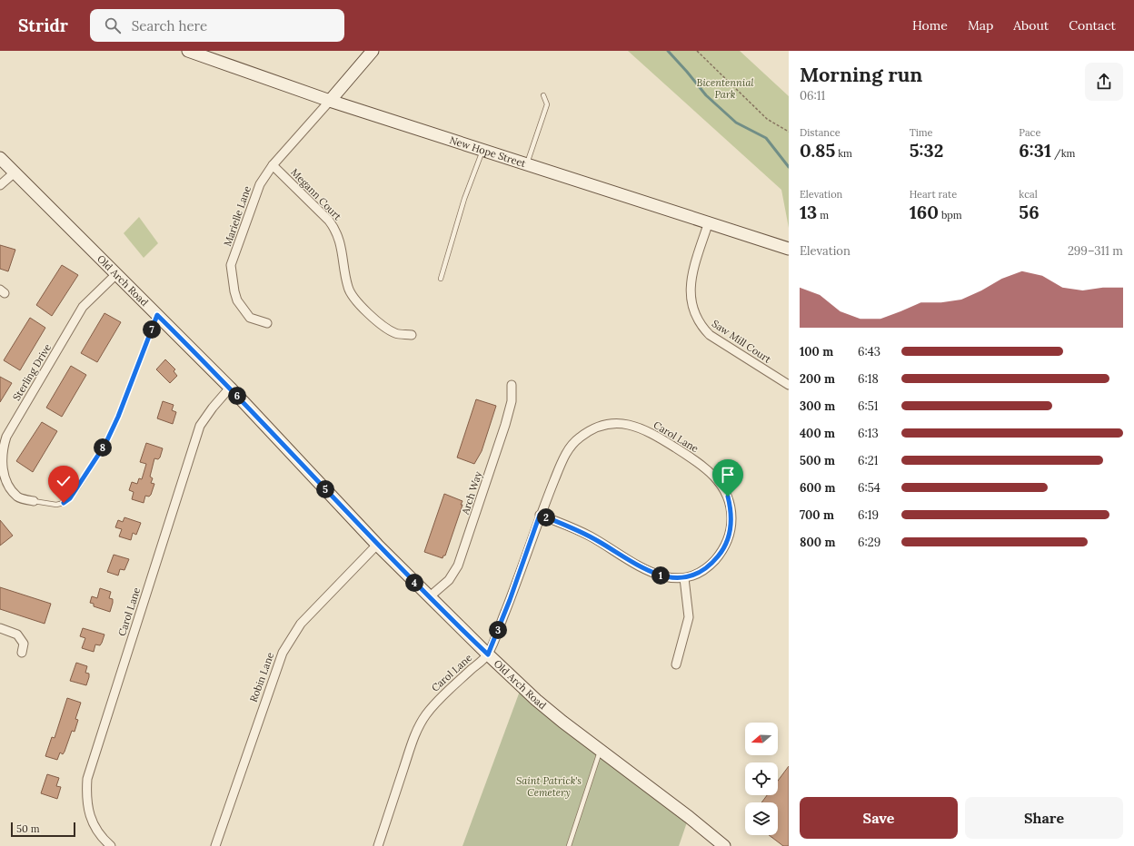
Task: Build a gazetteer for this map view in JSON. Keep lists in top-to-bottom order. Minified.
{"streets":{"street":["New Hope Street","Megann Court","Marielle Lane","Old Arch Road","Saw Mill Court","Sterling Drive","Carol Lane","Arch Way","Robin Lane"]},"crossings":[["New Hope Street","Marielle Lane"],["New Hope Street","Saw Mill Court"],["Megann Court","Marielle Lane"],["Old Arch Road","Sterling Drive"],["Old Arch Road","Carol Lane"],["Old Arch Road","Arch Way"],["Old Arch Road","Robin Lane"]],"parks":["Bicentennial Park","Saint Patrick's Cemetery"],"scale_bar":"50 m","north":"left","page":{"header":"Stridr","search":"Search here","nav":["Home","Map","About","Contact"],"heading":["Morning run","06:11"],"stats":[["Distance","0.85 km"],["Time","5:32"],["Pace","6:31 /km"],["Elevation","13 m"],["Heart rate","160 bpm"],["kcal","56"]],"chart":["Elevation","299–311 m"],"pins":["7","6","8","5","2","1","4","3"],"list":[{"name":"100 m","note":"6:43"},{"name":"200 m","note":"6:18"},{"name":"300 m","note":"6:51"},{"name":"400 m","note":"6:13"},{"name":"500 m","note":"6:21"},{"name":"600 m","note":"6:54"},{"name":"700 m","note":"6:19"},{"name":"800 m","note":"6:29"}],"buttons":["Save","Share"],"scale":"50 m"}}
